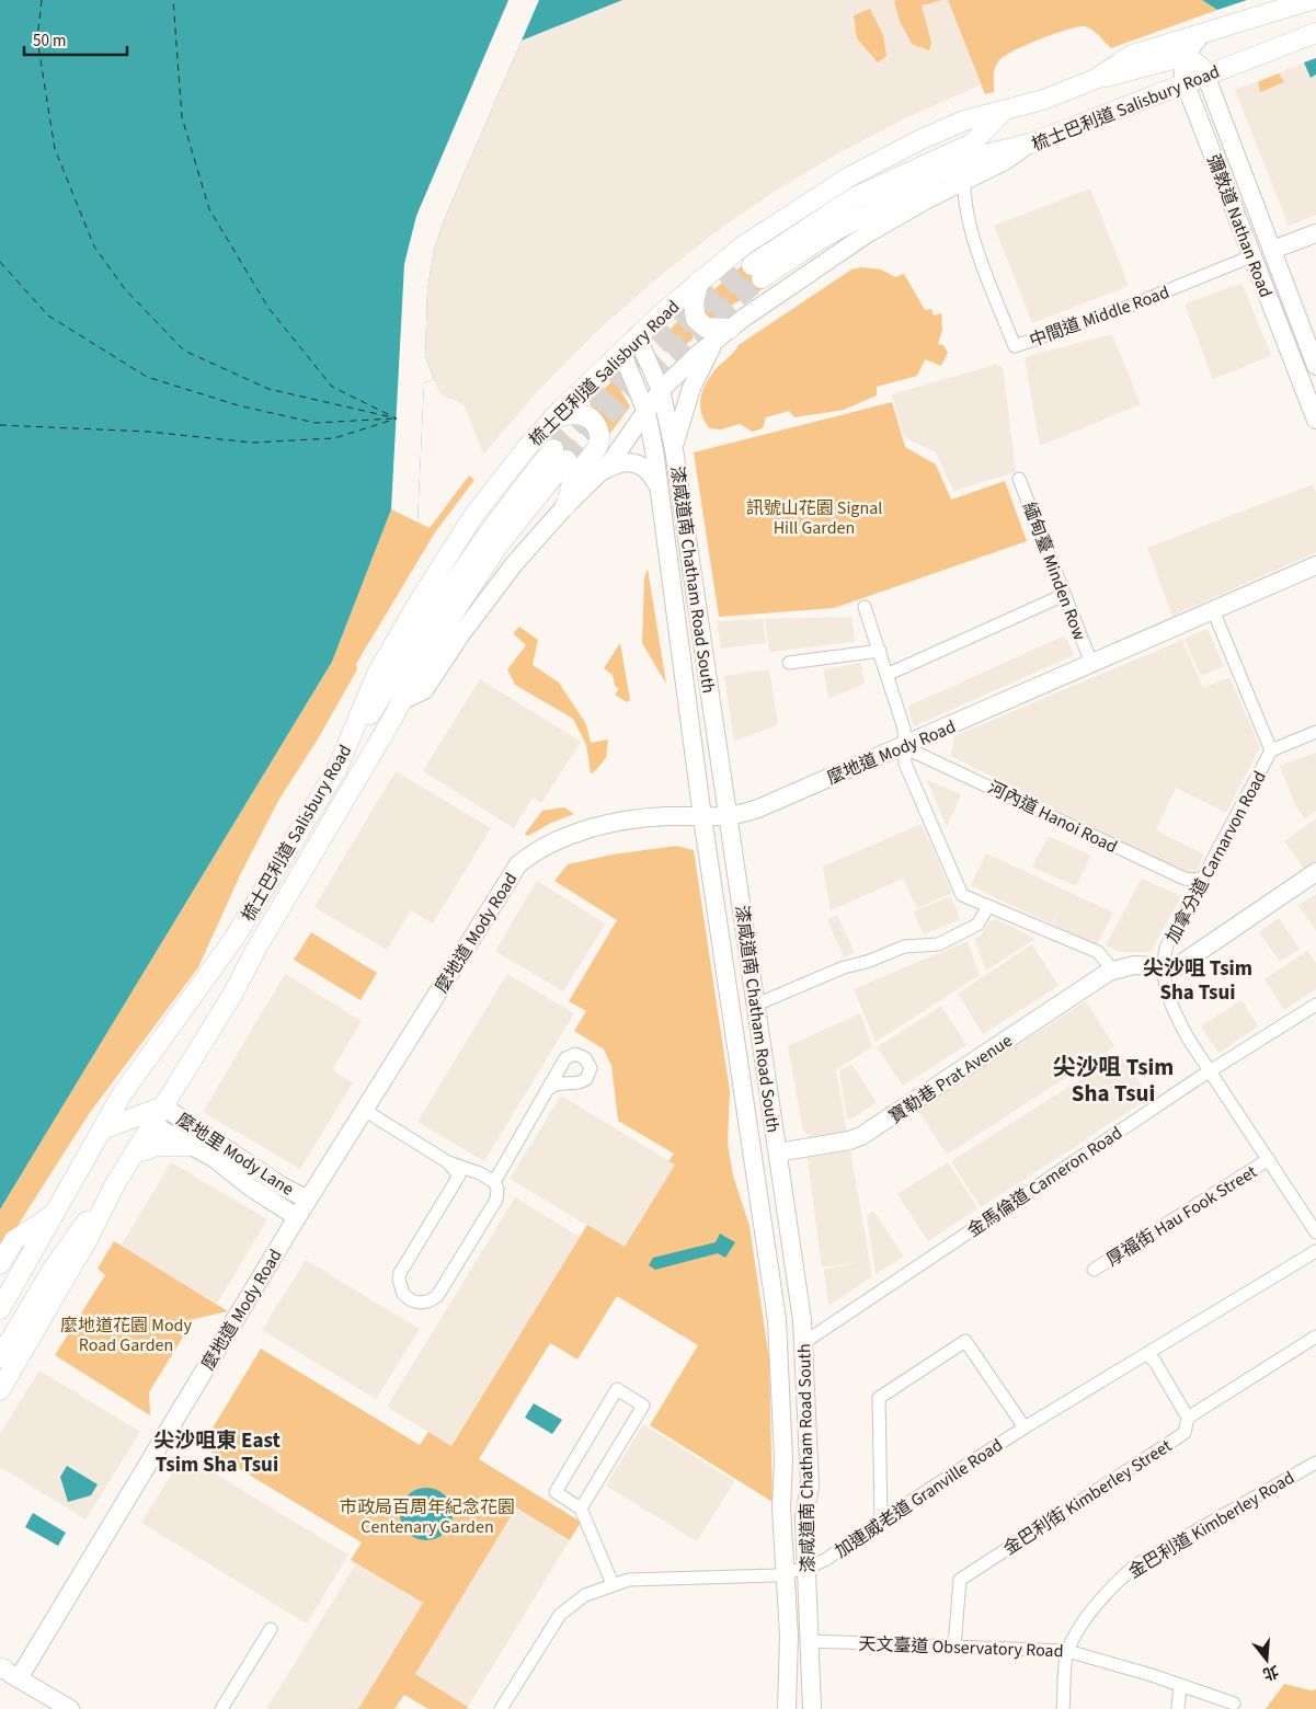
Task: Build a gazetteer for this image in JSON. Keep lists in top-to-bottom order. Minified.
{"streets":{"main road":["梳士巴利道 Salisbury Road","彌敦道 Nathan Road","漆咸道南 Chatham Road South","麼地道 Mody Road","寶勒巷 Prat Avenue","麼地里 Mody Lane"],"street":["中間道 Middle Road","緬甸臺 Minden Row","河內道 Hanoi Road","加拿分道 Carnarvon Road","金馬倫道 Cameron Road","厚福街 Hau Fook Street","金巴利街 Kimberley Street","加連威老道 Granville Road","金巴利道 Kimberley Road","天文臺道 Observatory Road"]},"crossings":[["梳士巴利道 Salisbury Road","彌敦道 Nathan Road"],["梳士巴利道 Salisbury Road","中間道 Middle Road"],["梳士巴利道 Salisbury Road","漆咸道南 Chatham Road South"],["梳士巴利道 Salisbury Road","麼地里 Mody Lane"],["彌敦道 Nathan Road","中間道 Middle Road"],["緬甸臺 Minden Row","麼地道 Mody Road"],["漆咸道南 Chatham Road South","麼地道 Mody Road"],["漆咸道南 Chatham Road South","寶勒巷 Prat Avenue"],["漆咸道南 Chatham Road South","金馬倫道 Cameron Road"],["漆咸道南 Chatham Road South","加連威老道 Granville Road"],["漆咸道南 Chatham Road South","天文臺道 Observatory Road"],["麼地道 Mody Road","河內道 Hanoi Road"],["麼地道 Mody Road","麼地里 Mody Lane"],["河內道 Hanoi Road","加拿分道 Carnarvon Road"],["加拿分道 Carnarvon Road","金馬倫道 Cameron Road"],["加拿分道 Carnarvon Road","厚福街 Hau Fook Street"],["金巴利街 Kimberley Street","天文臺道 Observatory Road"],["金巴利道 Kimberley Road","天文臺道 Observatory Road"]],"districts":["尖沙咀 Tsim Sha Tsui","尖沙咀 Tsim Sha Tsui","尖沙咀東 East Tsim Sha Tsui"],"parks":["訊號山花園 Signal Hill Garden","麼地道花園 Mody Road Garden","市政局百周年紀念花園 Centenary Garden"],"scale_bar":"50 m","north":"bottom"}
